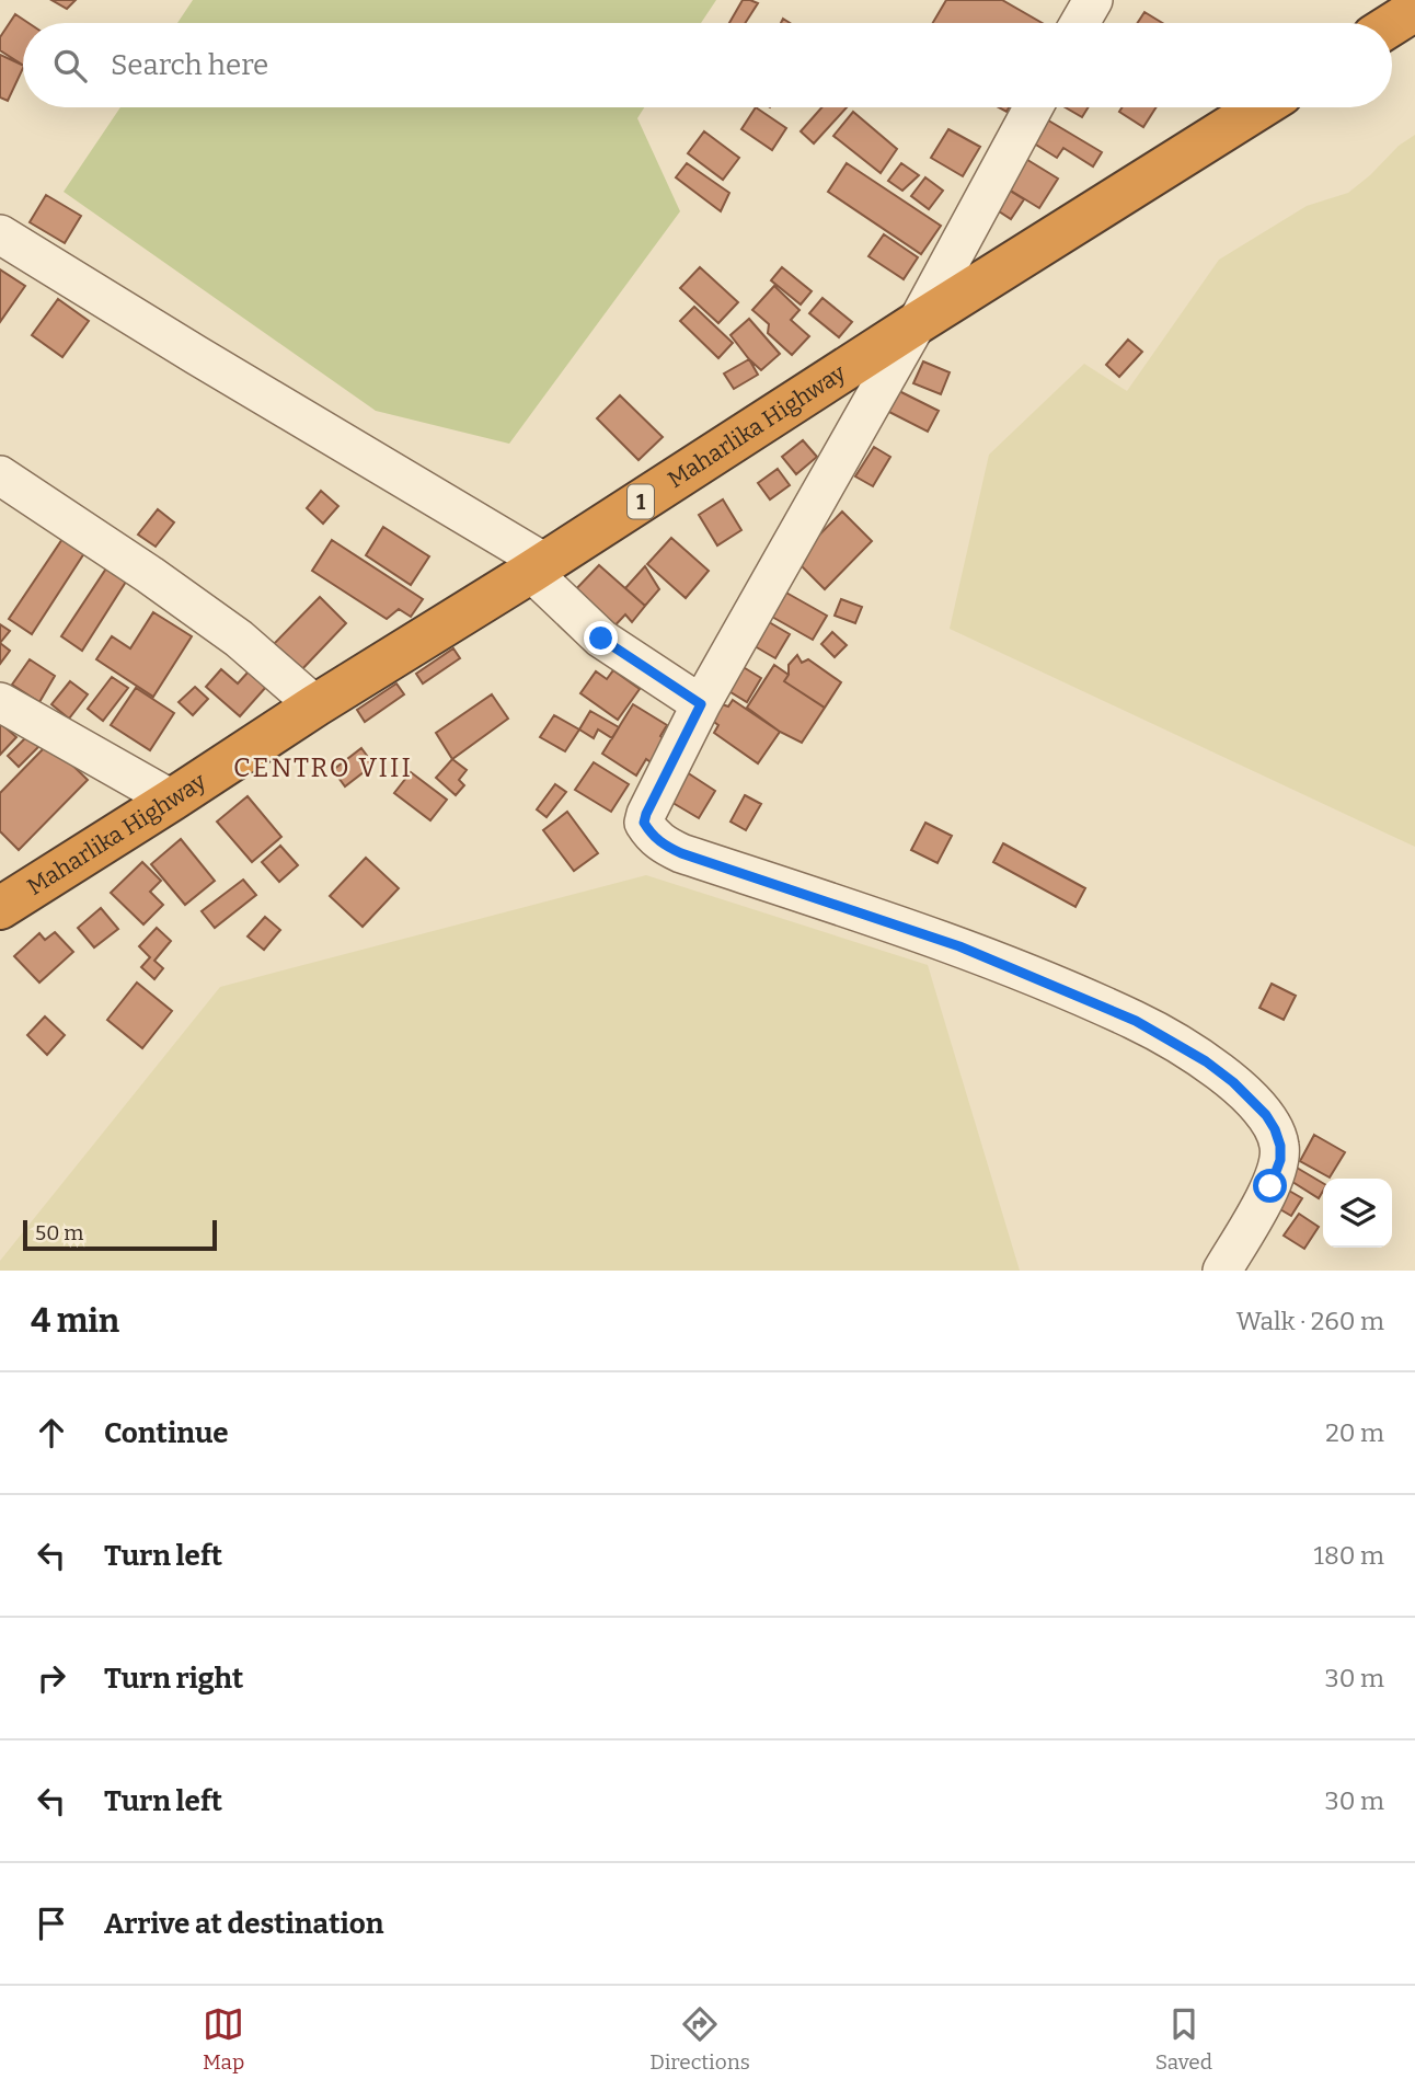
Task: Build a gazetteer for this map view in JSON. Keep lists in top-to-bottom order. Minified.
{"streets":{"highway":["Maharlika Highway","1"]},"districts":["CENTRO VIII"],"scale_bar":"50 m","page":{"search":"Search here","scale":"50 m","heading":["4 min","Walk · 260 m"],"list":[["Continue","20 m"],["Turn left","180 m"],["Turn right","30 m"],["Turn left","30 m"],"Arrive at destination"],"nav":["Map","Directions","Saved"]}}
